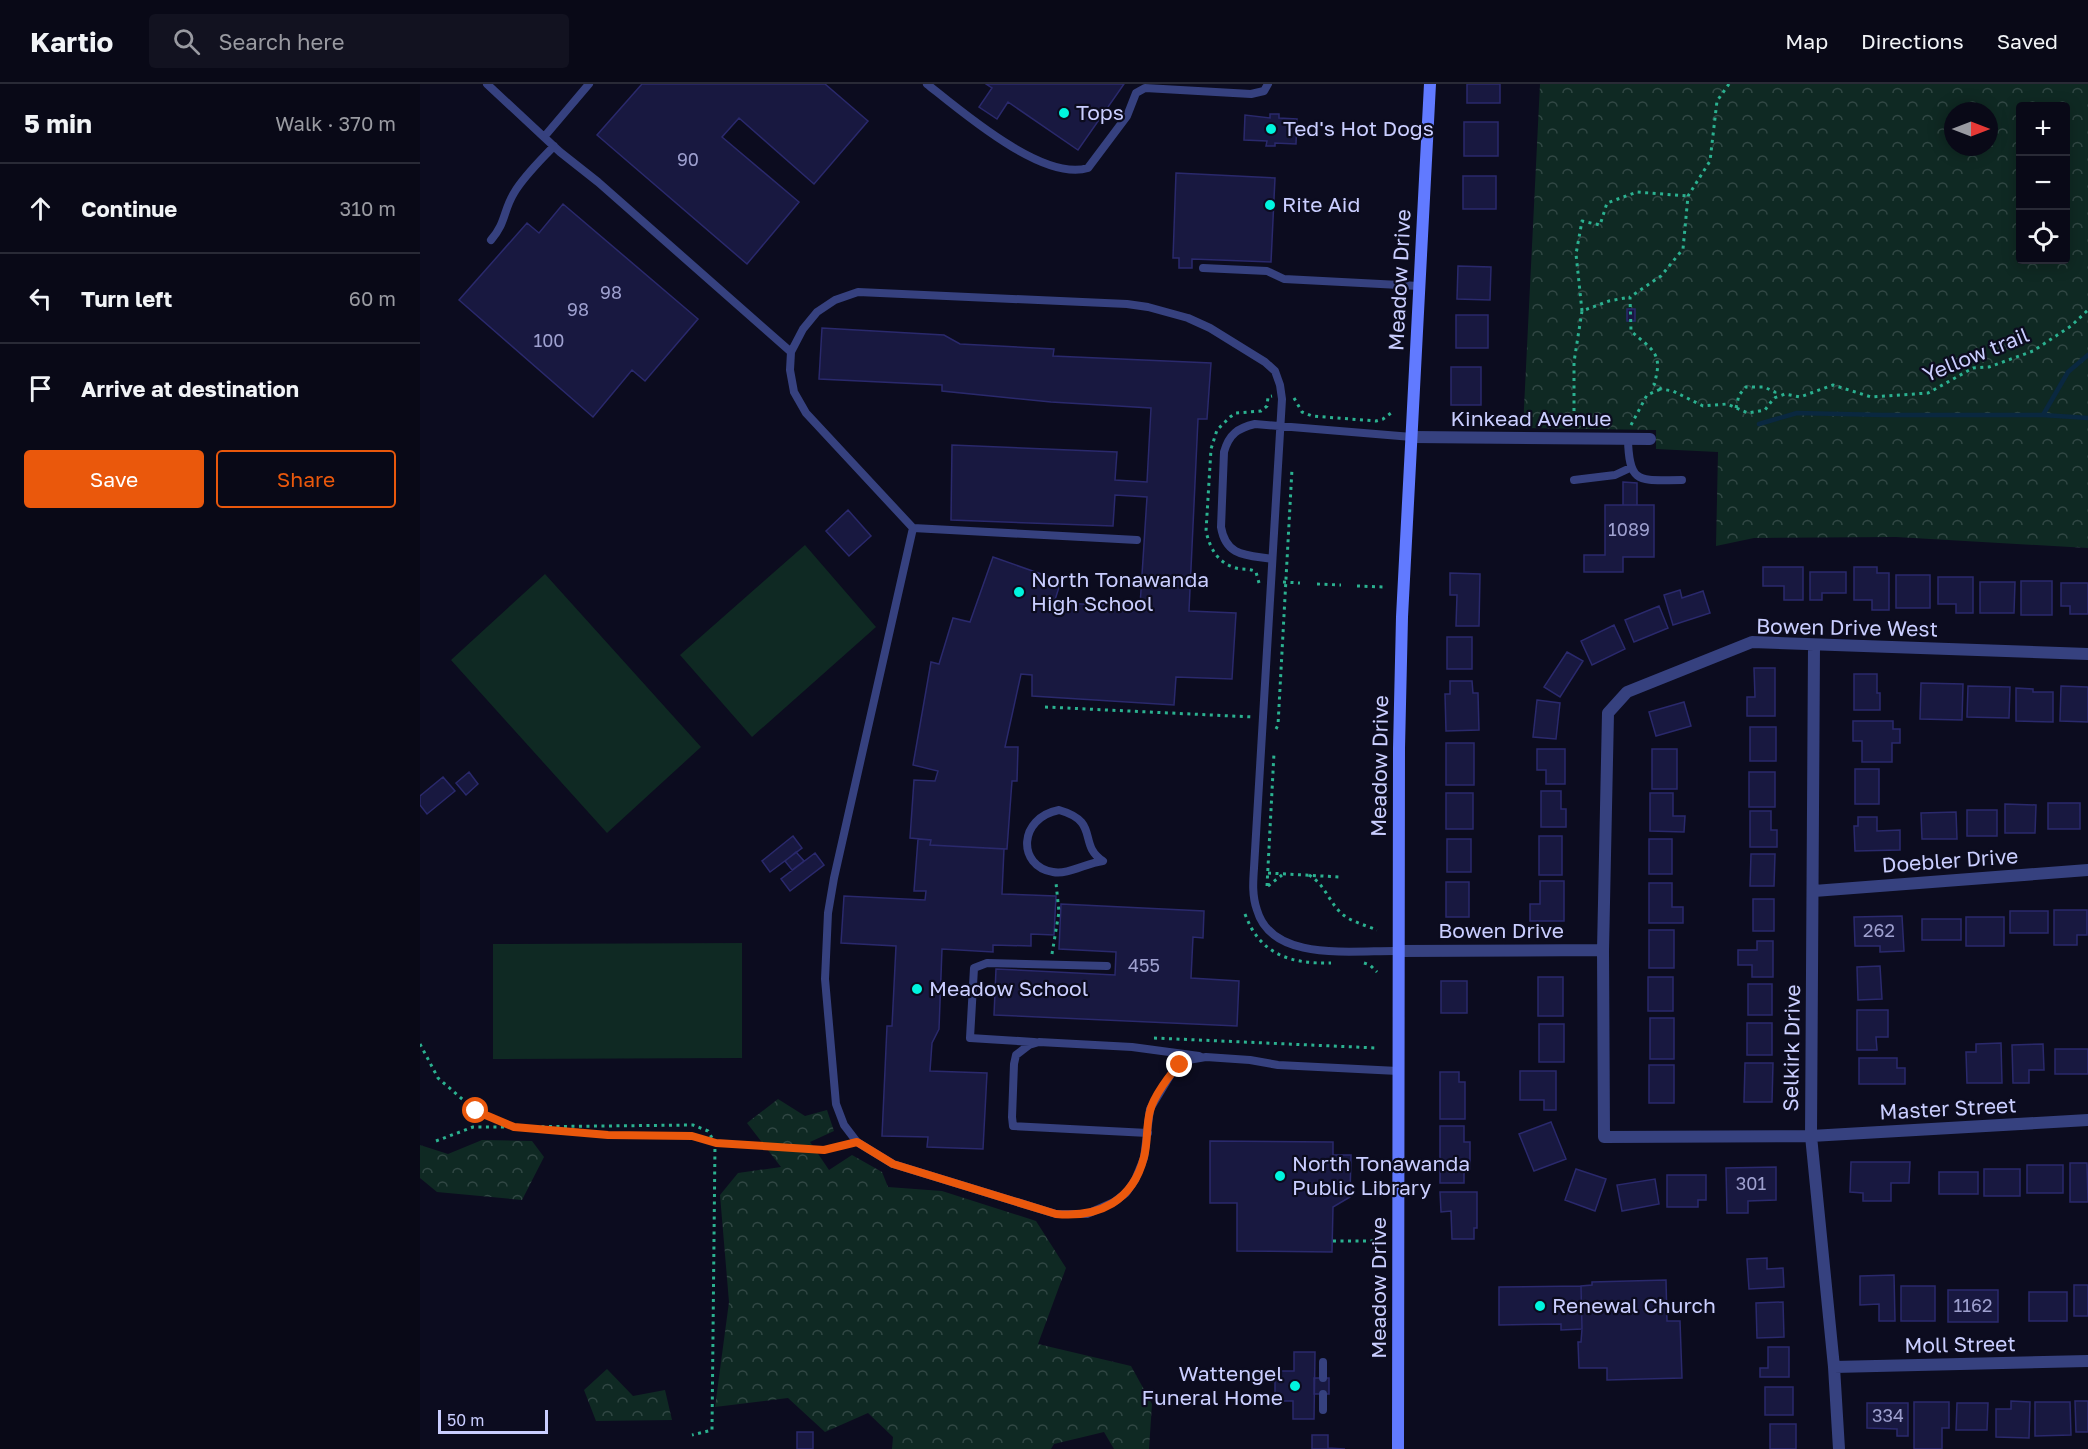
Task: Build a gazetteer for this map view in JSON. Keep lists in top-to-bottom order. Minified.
{"streets":{"street":["Meadow Drive","Kinkead Avenue","Bowen Drive West","Doebler Drive","Bowen Drive","Selkirk Drive","Master Street","Moll Street"],"path":["Yellow trail"]},"crossings":[["Meadow Drive","Kinkead Avenue"],["Meadow Drive","Bowen Drive"],["Bowen Drive West","Bowen Drive"],["Bowen Drive West","Selkirk Drive"],["Bowen Drive West","Master Street"],["Doebler Drive","Selkirk Drive"],["Selkirk Drive","Master Street"],["Selkirk Drive","Moll Street"]],"places":["Tops","Ted's Hot Dogs","Rite Aid","North Tonawanda High School","Meadow School","North Tonawanda Public Library","Renewal Church","Wattengel Funeral Home"],"house_numbers":["90","98","98","100","1089","262","455","301","1162","334"],"scale_bar":"50 m","north":"right","page":{"header":"Kartio","search":"Search here","nav":["Map","Directions","Saved"],"heading":["5 min","Walk · 370 m"],"map_buttons":["+","−"],"list":[["Continue","310 m"],["Turn left","60 m"],"Arrive at destination"],"buttons":["Save","Share"],"scale":"50 m"}}
